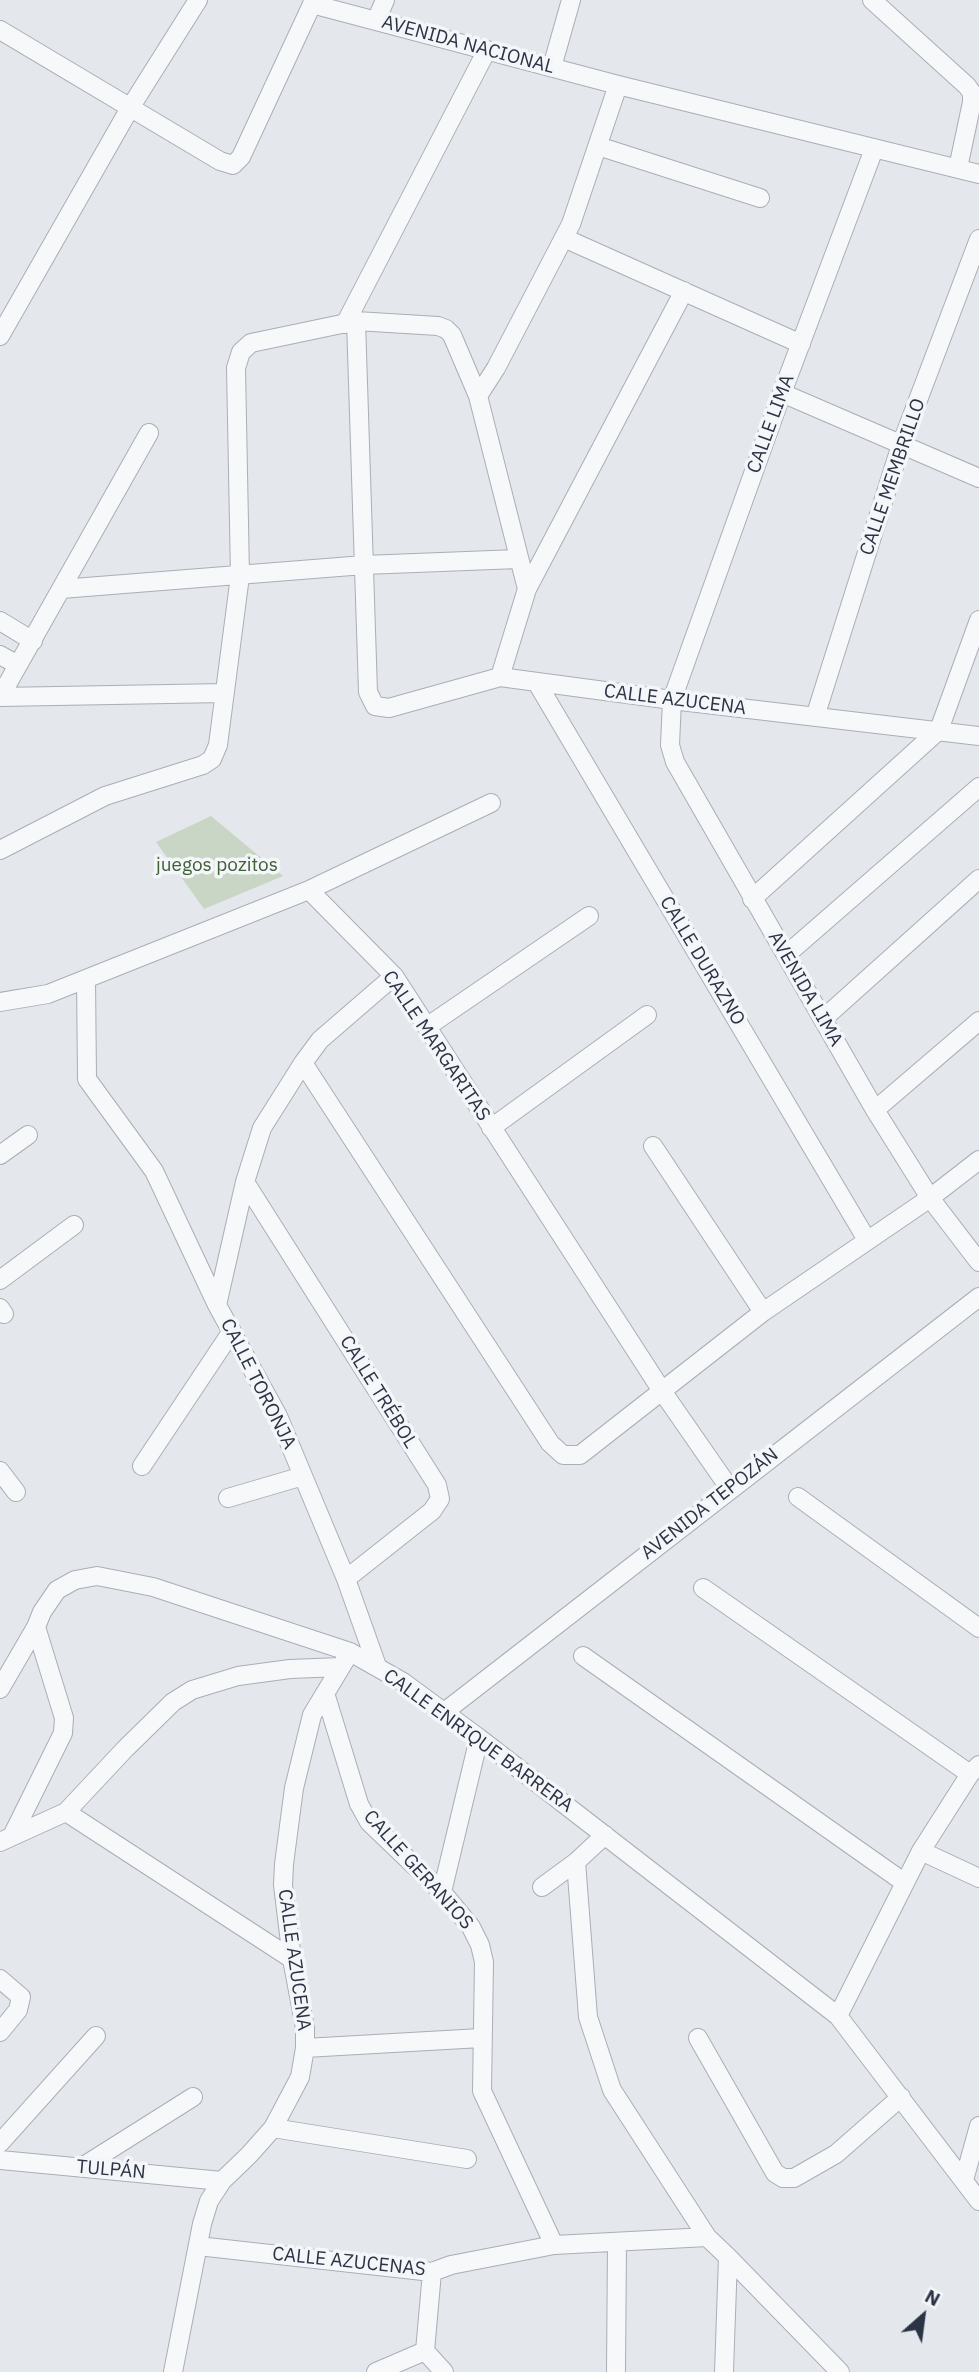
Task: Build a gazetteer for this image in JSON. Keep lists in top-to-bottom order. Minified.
{"streets":{"street":["AVENIDA NACIONAL","CALLE LIMA","CALLE MEMBRILLO","CALLE AZUCENA","CALLE DURAZNO","AVENIDA LIMA","CALLE MARGARITAS","CALLE TORONJA","CALLE TRÉBOL","AVENIDA TEPOZÁN","CALLE ENRIQUE BARRERA","CALLE GERANIOS","TULPÁN","CALLE AZUCENAS"]},"crossings":[["AVENIDA NACIONAL","CALLE LIMA"],["CALLE LIMA","CALLE AZUCENA"],["CALLE LIMA","AVENIDA LIMA"],["CALLE MEMBRILLO","CALLE AZUCENA"],["CALLE AZUCENA","CALLE DURAZNO"],["CALLE AZUCENA","AVENIDA LIMA"],["CALLE AZUCENA","CALLE ENRIQUE BARRERA"],["CALLE AZUCENA","CALLE GERANIOS"],["CALLE AZUCENA","TULPÁN"],["CALLE AZUCENA","CALLE AZUCENAS"],["CALLE MARGARITAS","CALLE TORONJA"],["CALLE MARGARITAS","AVENIDA TEPOZÁN"],["CALLE TORONJA","CALLE TRÉBOL"],["CALLE TORONJA","CALLE ENRIQUE BARRERA"],["AVENIDA TEPOZÁN","CALLE ENRIQUE BARRERA"],["CALLE GERANIOS","CALLE AZUCENAS"]],"parks":["juegos pozitos"],"north":"top right"}
